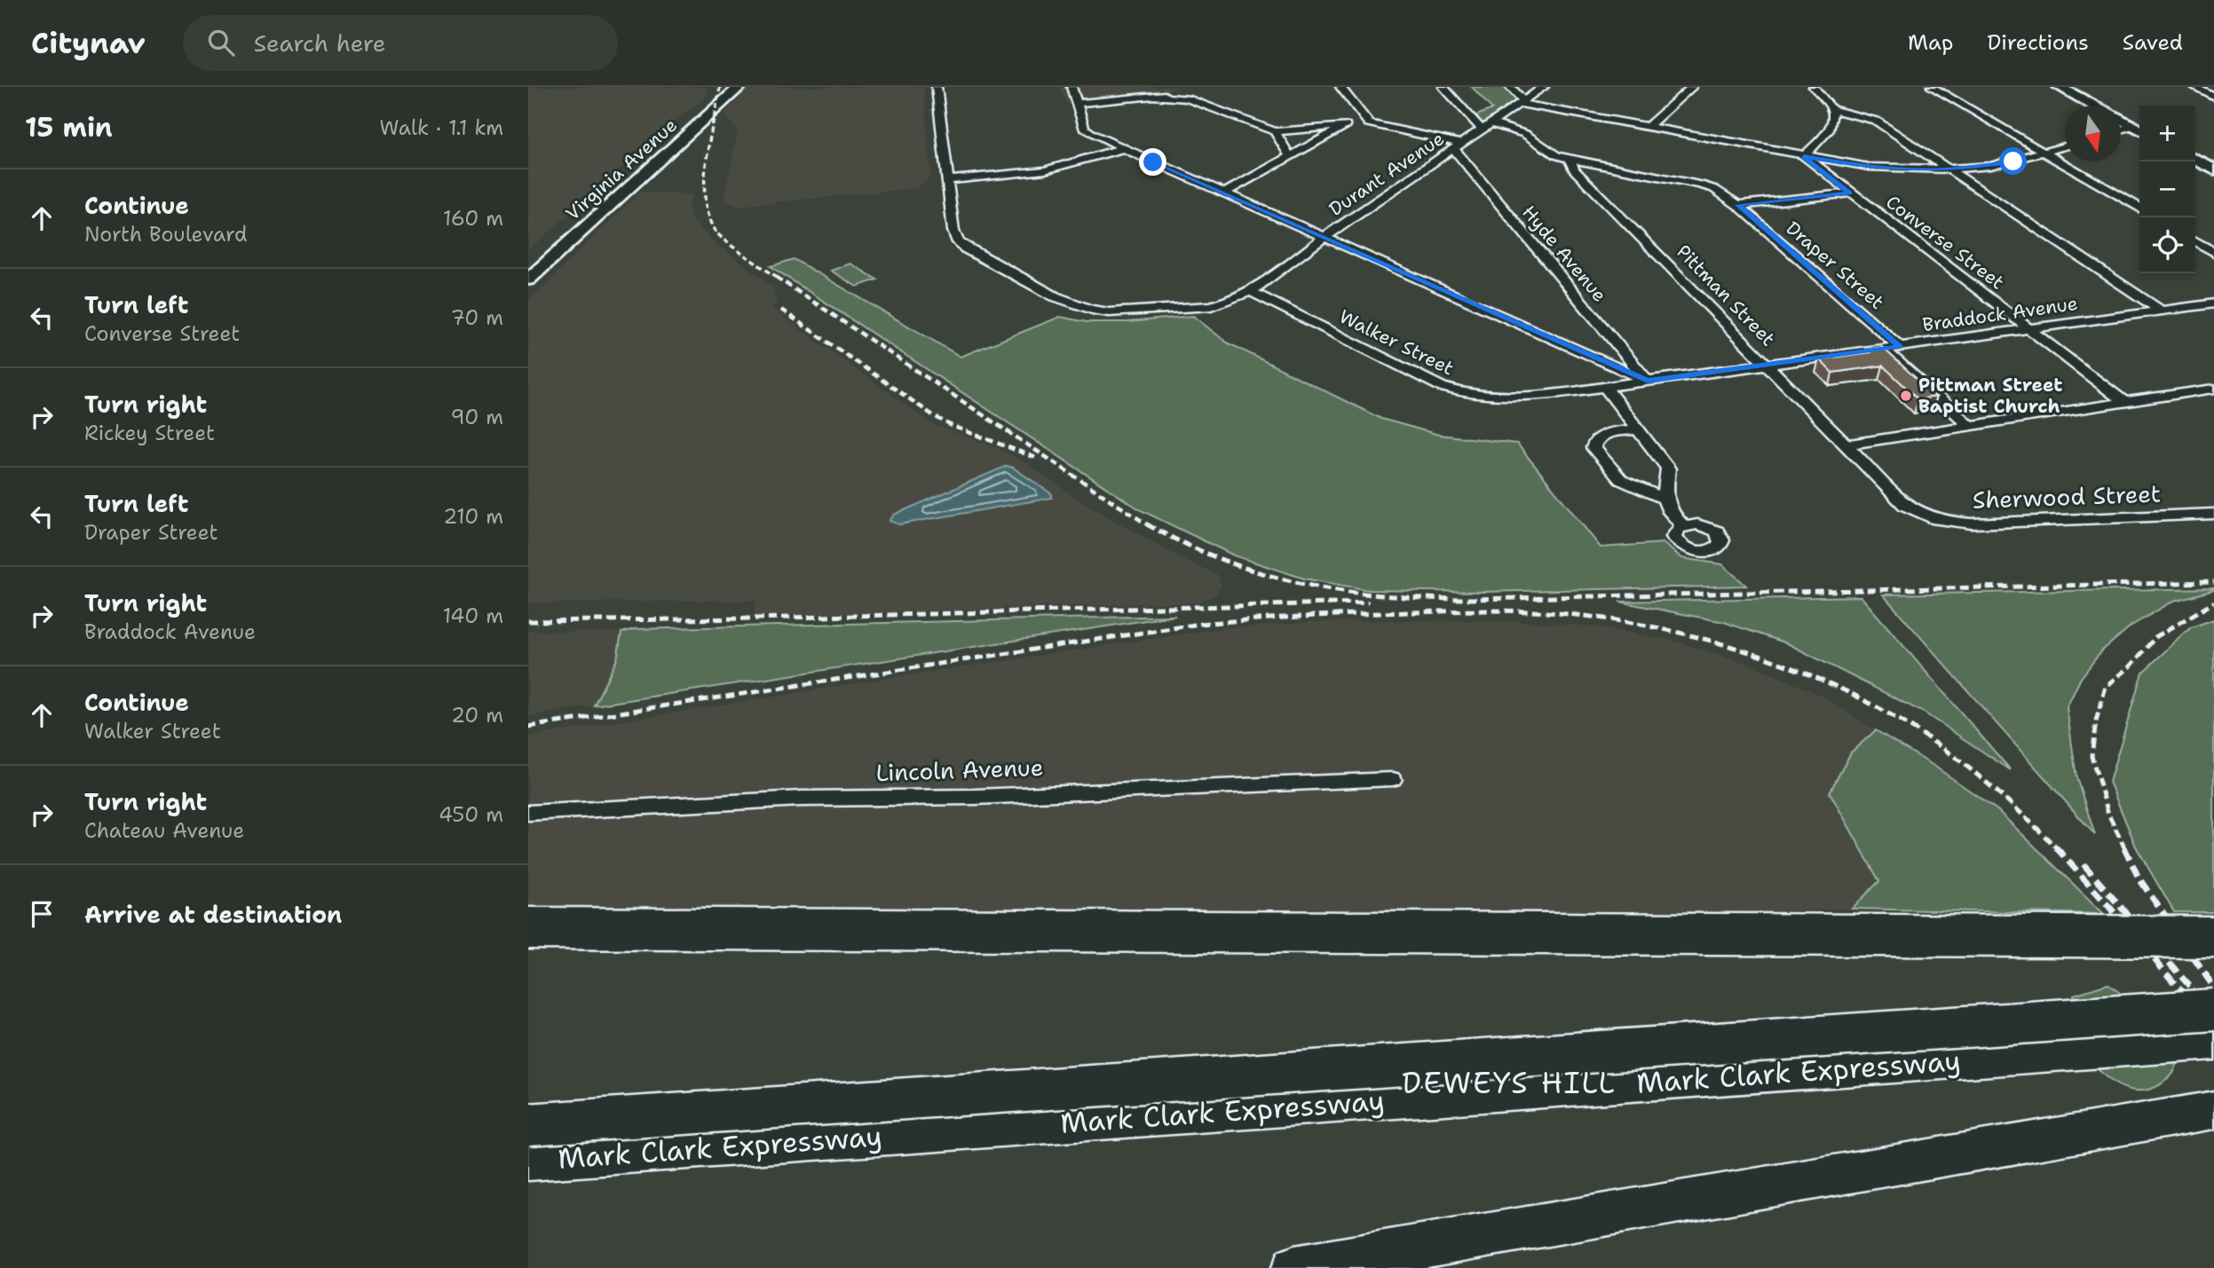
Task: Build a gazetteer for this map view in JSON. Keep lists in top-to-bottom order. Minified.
{"streets":{"highway":["Mark Clark Expressway"],"main road":["Virginia Avenue"],"street":["Durant Avenue","Converse Street","Hyde Avenue","Draper Street","Pittman Street","Braddock Avenue","Walker Street","Sherwood Street","Lincoln Avenue"]},"crossings":[["Durant Avenue","Hyde Avenue"],["Durant Avenue","Pittman Street"],["Durant Avenue","Walker Street"],["Converse Street","Braddock Avenue"],["Hyde Avenue","Walker Street"],["Draper Street","Pittman Street"],["Draper Street","Braddock Avenue"],["Pittman Street","Braddock Avenue"],["Pittman Street","Sherwood Street"],["Braddock Avenue","Walker Street"]],"districts":["DEWEYS HILL"],"places":["Pittman Street Baptist Church"],"north":"bottom","page":{"header":"Citynav","search":"Search here","nav":["Map","Directions","Saved"],"heading":["15 min","Walk · 1.1 km"],"map_buttons":["+","−"],"list":[["Continue","North Boulevard","160 m"],["Turn left","Converse Street","70 m"],["Turn right","Rickey Street","90 m"],["Turn left","Draper Street","210 m"],["Turn right","Braddock Avenue","140 m"],["Continue","Walker Street","20 m"],["Turn right","Chateau Avenue","450 m"],"Arrive at destination"]}}
